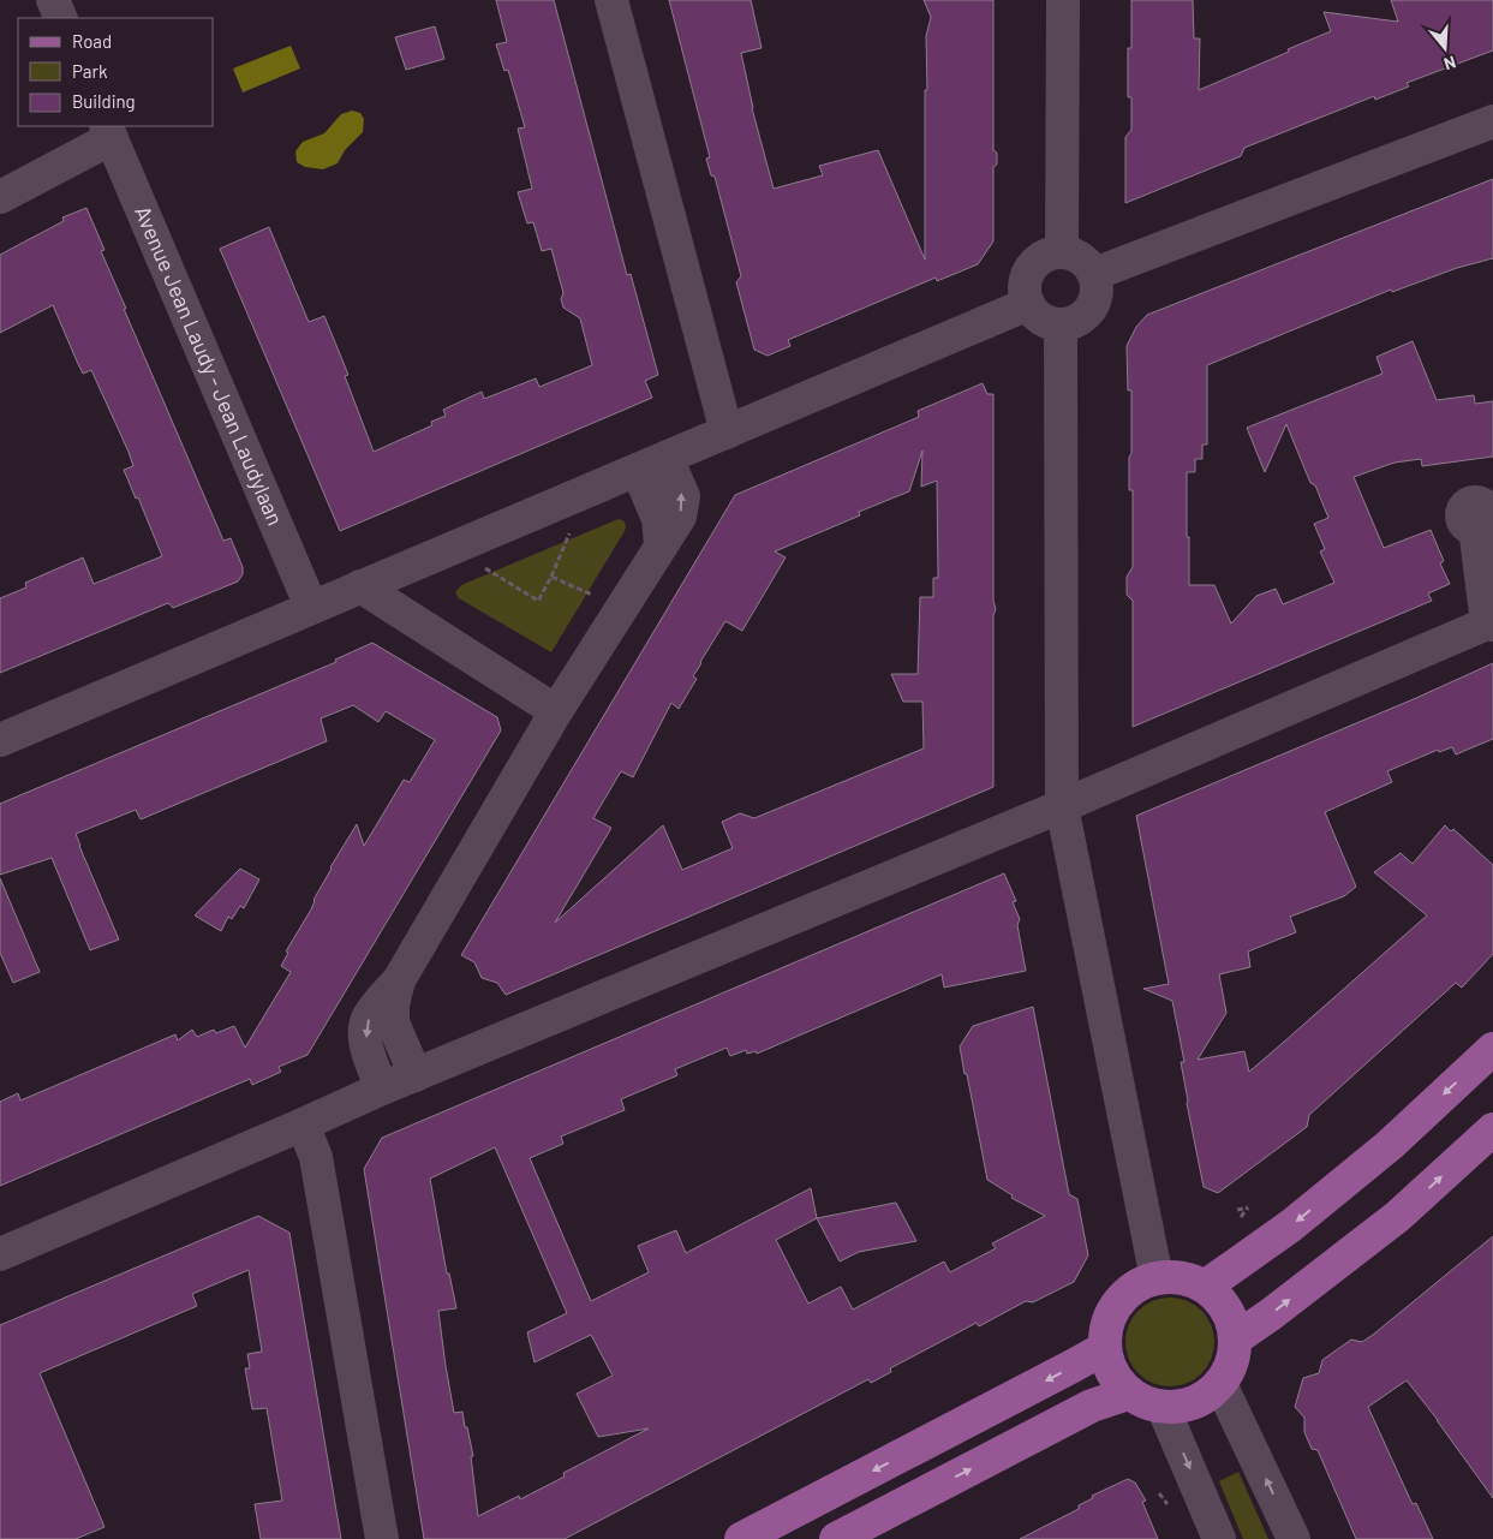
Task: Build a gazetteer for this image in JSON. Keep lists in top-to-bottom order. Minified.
{"streets":{"street":["Avenue Jean Laudy - Jean Laudylaan"]},"legend":["Road","Park","Building"],"north":"bottom"}
